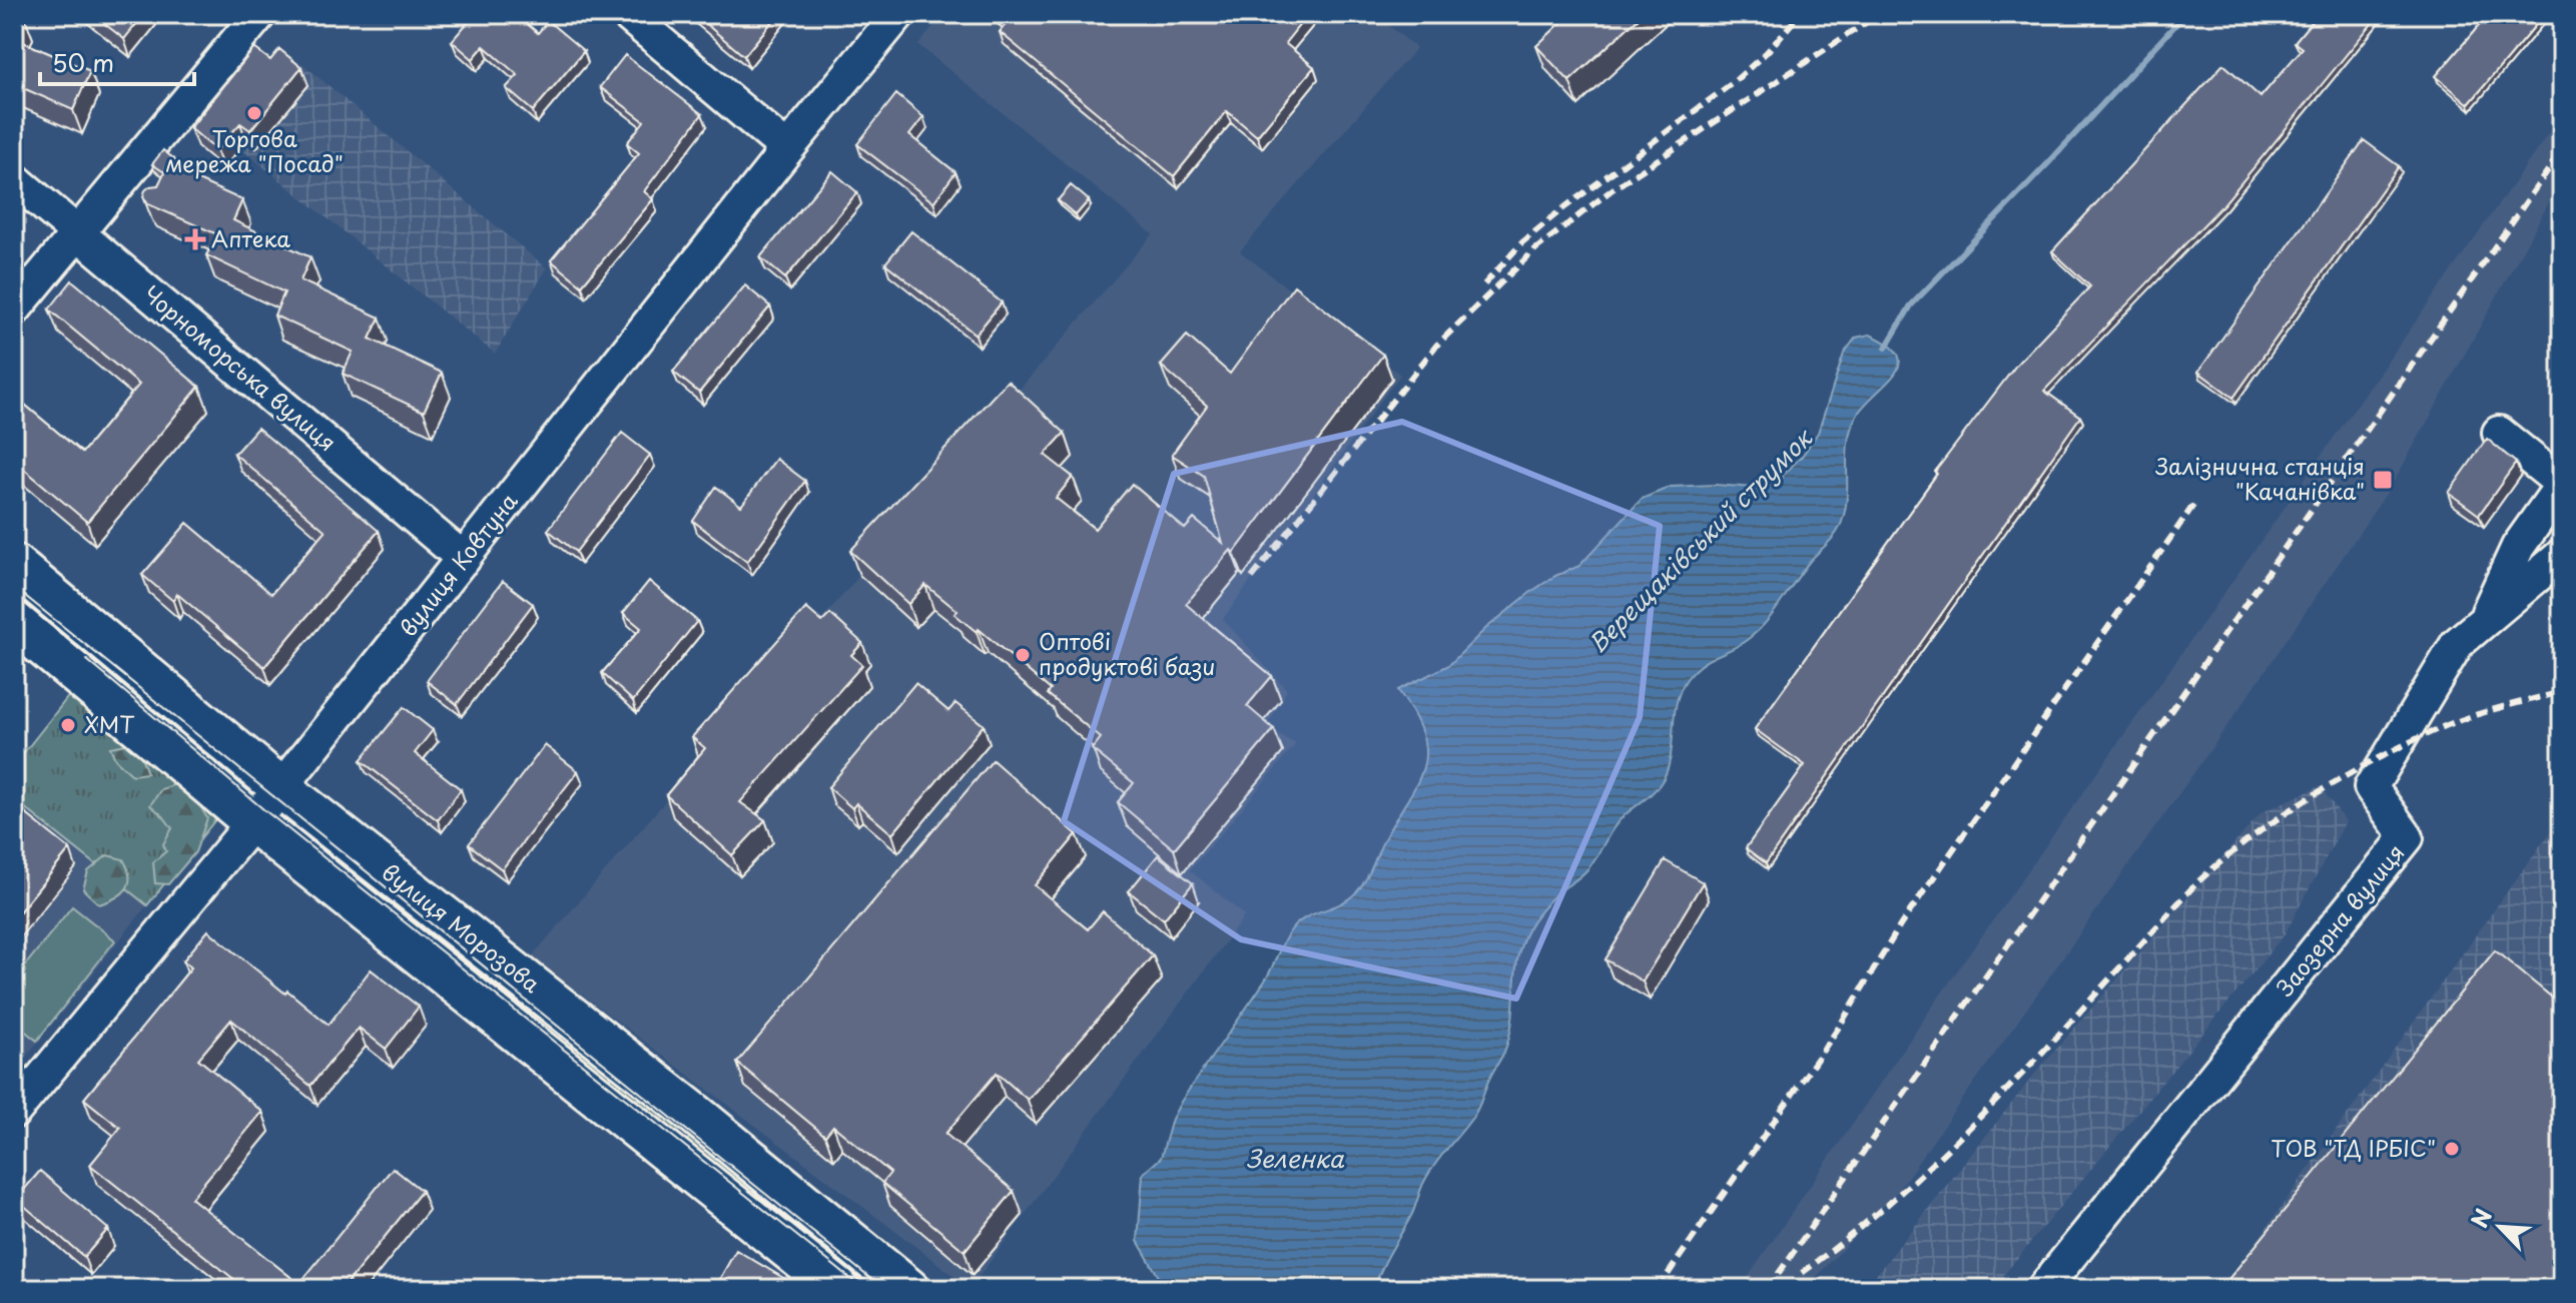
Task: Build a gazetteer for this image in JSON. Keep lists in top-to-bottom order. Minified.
{"streets":{"main road":["вулиця Морозова"],"street":["Чорноморська вулиця","вулиця Ковтуна","Заозерна вулиця"]},"crossings":[["Чорноморська вулиця","вулиця Ковтуна"],["вулиця Ковтуна","вулиця Морозова"]],"water":["Верещаківський струмок","Зеленка"],"places":{"other":["Торгова мережа \"Посад\"","Оптові продуктові бази","ХМТ","ТОВ \"ТД ІРБІС\""],"health":["Аптека"],"transit":["Залізнична станція \"Качанівка\""]},"scale_bar":"50 m","north":"top left"}
